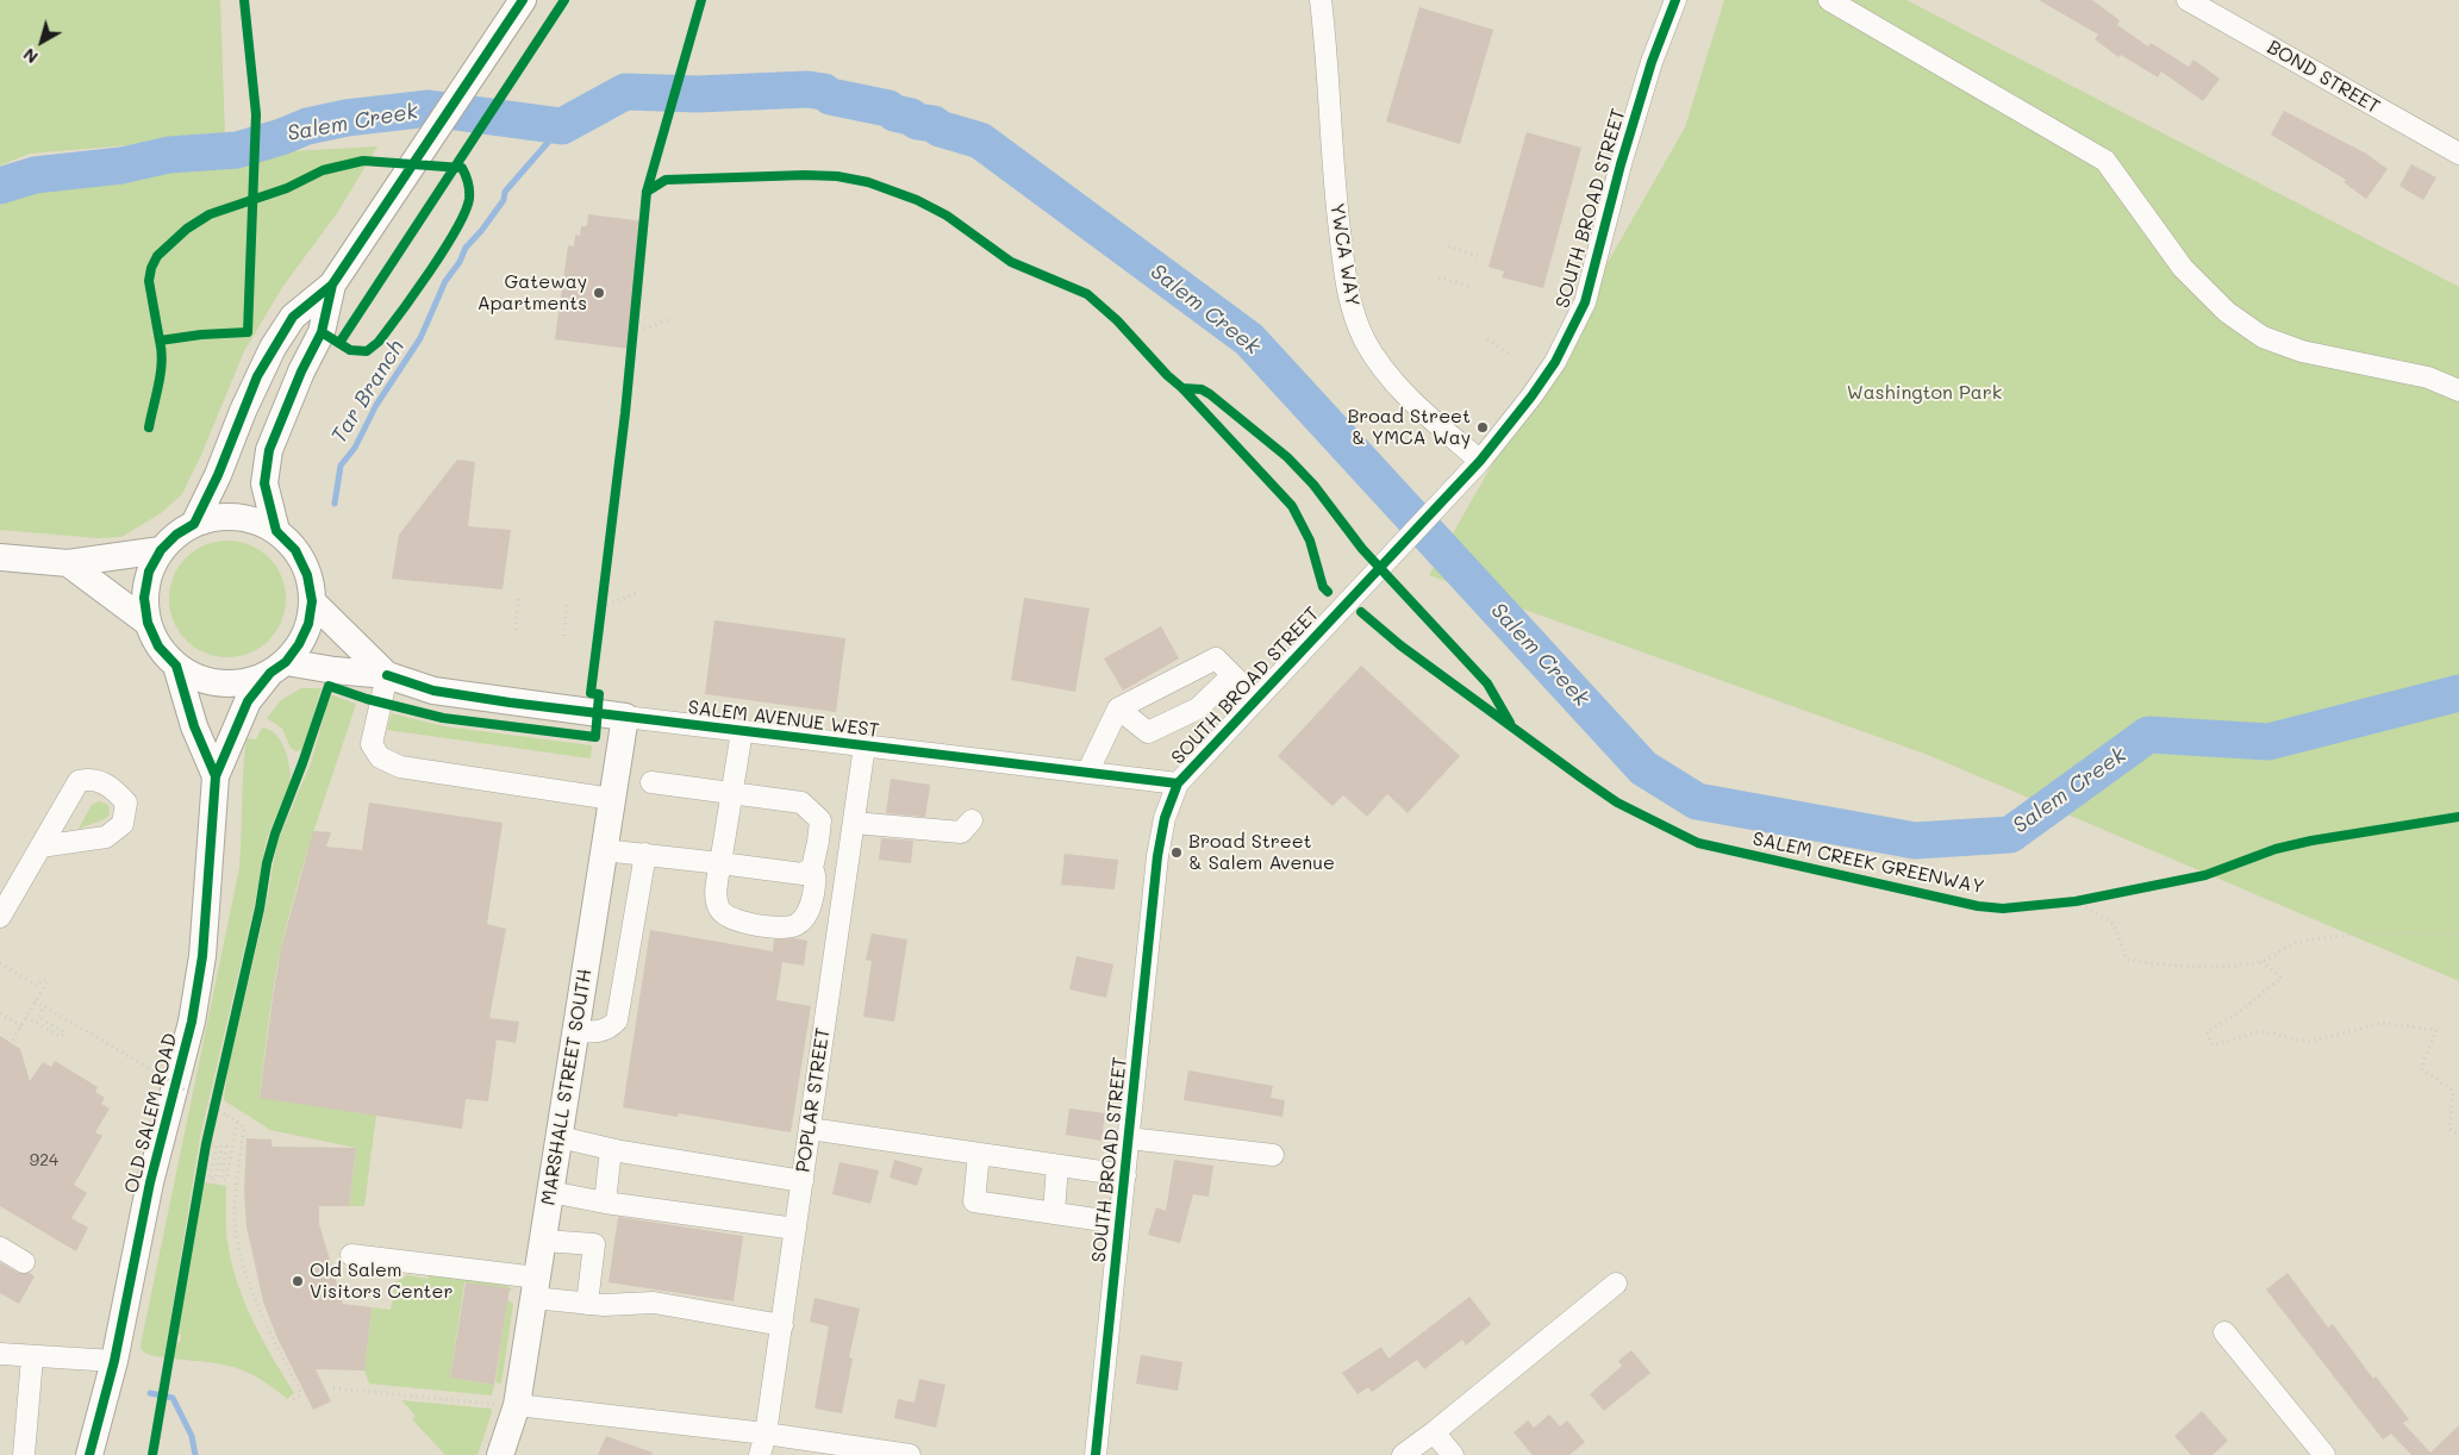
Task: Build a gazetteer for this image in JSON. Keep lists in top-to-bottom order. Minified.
{"streets":{"main road":["SALEM AVENUE WEST","MARSHALL STREET SOUTH","OLD SALEM ROAD"],"street":["BOND STREET","SOUTH BROAD STREET","YWCA WAY","POPLAR STREET"],"cycle path":["SALEM CREEK GREENWAY"]},"crossings":[["SOUTH BROAD STREET","YWCA WAY"],["SOUTH BROAD STREET","SALEM AVENUE WEST"],["SALEM AVENUE WEST","MARSHALL STREET SOUTH"],["SALEM AVENUE WEST","POPLAR STREET"],["SALEM AVENUE WEST","OLD SALEM ROAD"]],"water":["Salem Creek","Tar Branch"],"parks":["Washington Park"],"places":["Gateway Apartments","Broad Street & YMCA Way","Broad Street & Salem Avenue","Old Salem Visitors Center"],"house_numbers":["924"],"north":"bottom left"}
